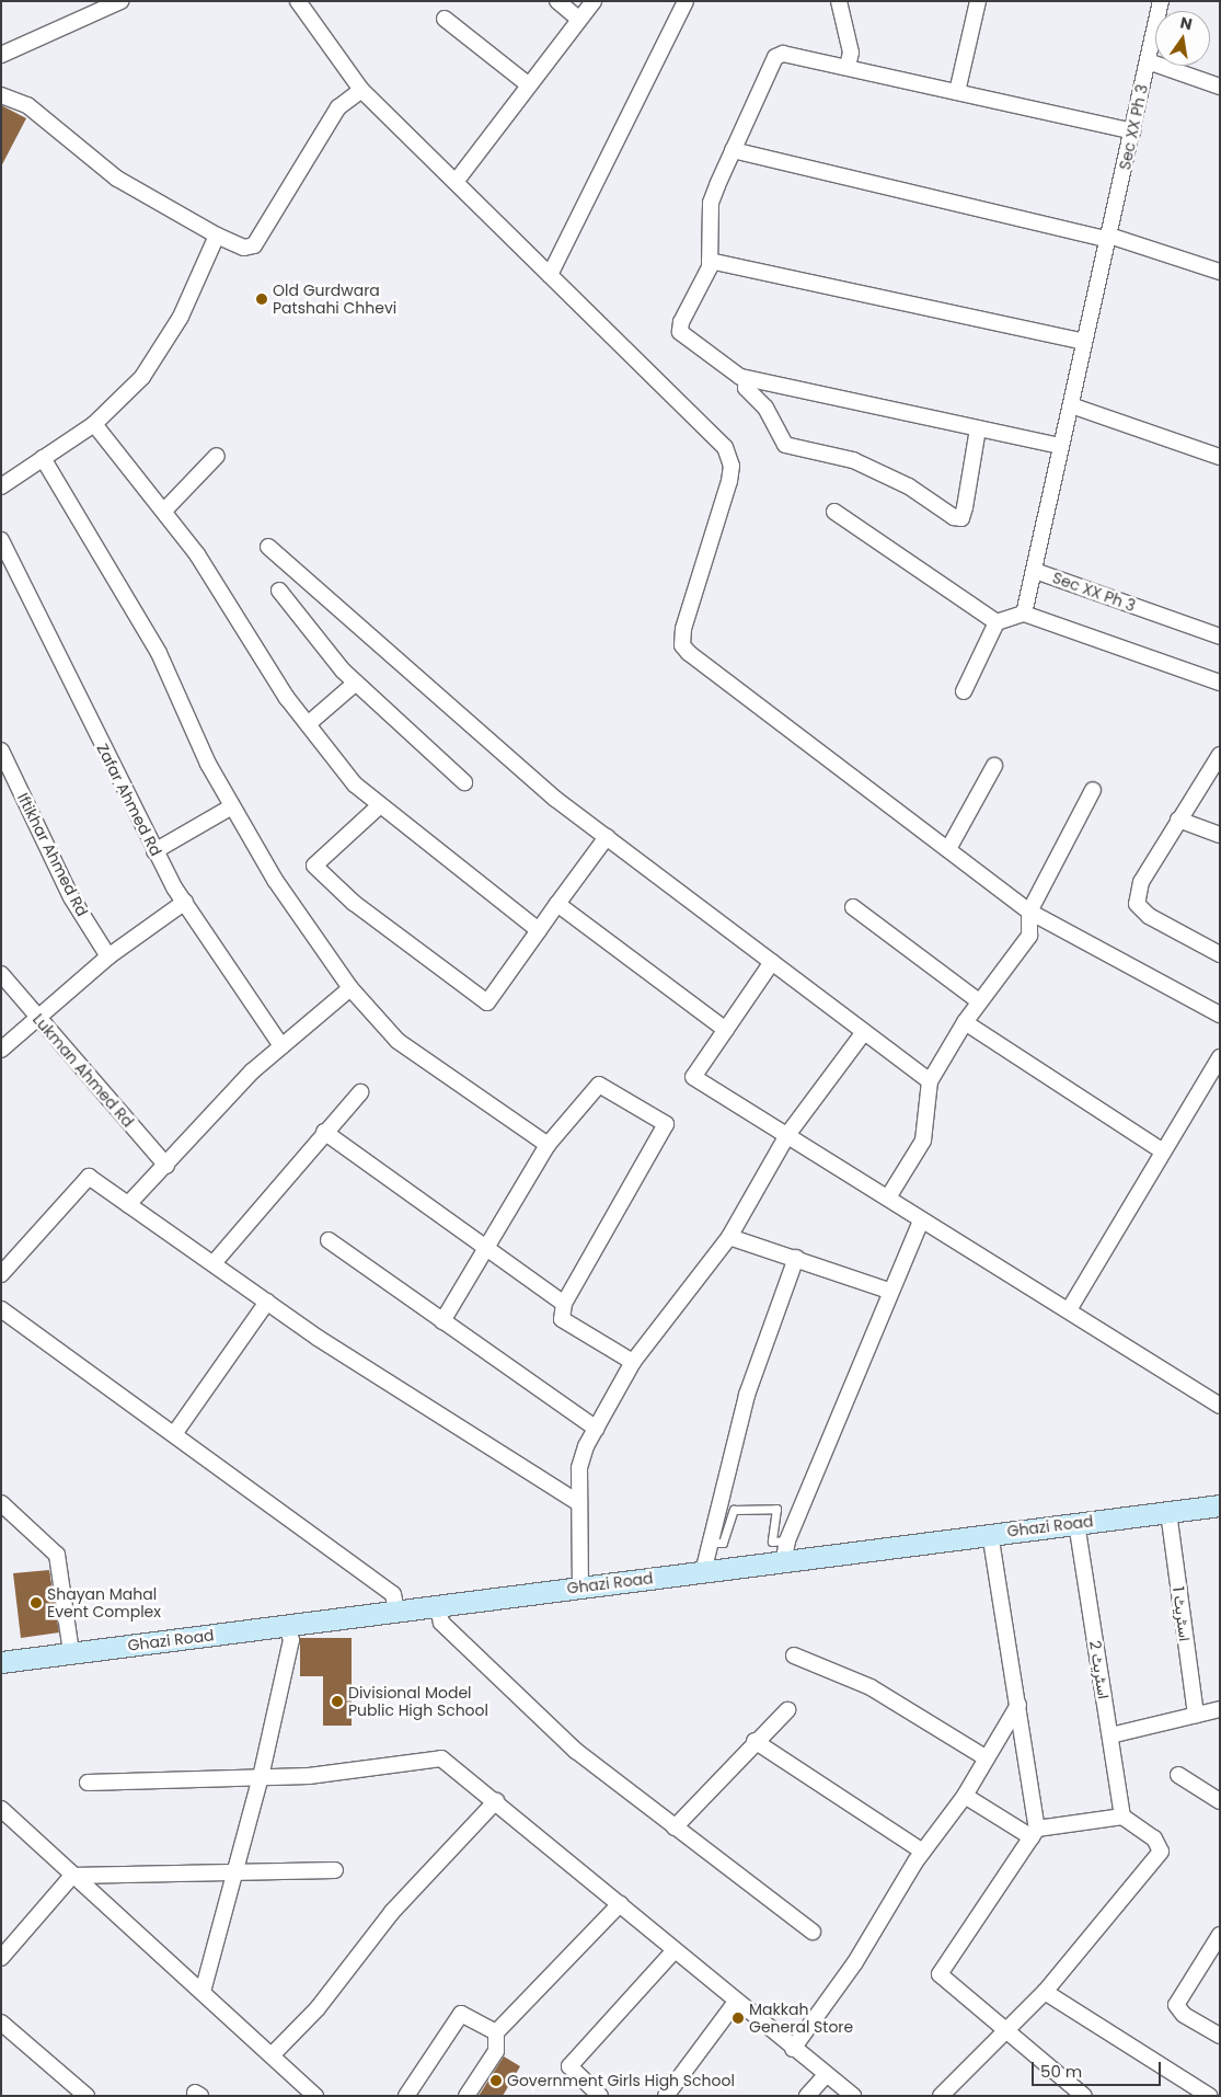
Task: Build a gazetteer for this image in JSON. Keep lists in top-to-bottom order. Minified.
{"streets":{"main road":["Ghazi Road"],"street":["Sec XX Ph 3","Zafar Ahmed Rd","Iftikhar Ahmed Rd","Lukman Ahmed Rd","اسٹریٹ 1","اسٹریٹ 2"]},"crossings":[["Ghazi Road","اسٹریٹ 1"],["Ghazi Road","اسٹریٹ 2"]],"places":["Old Gurdwara Patshahi Chhevi","Shayan Mahal Event Complex","Divisional Model Public High School","Makkah General Store","Government Girls High School"],"scale_bar":"50 m","north":"top"}
